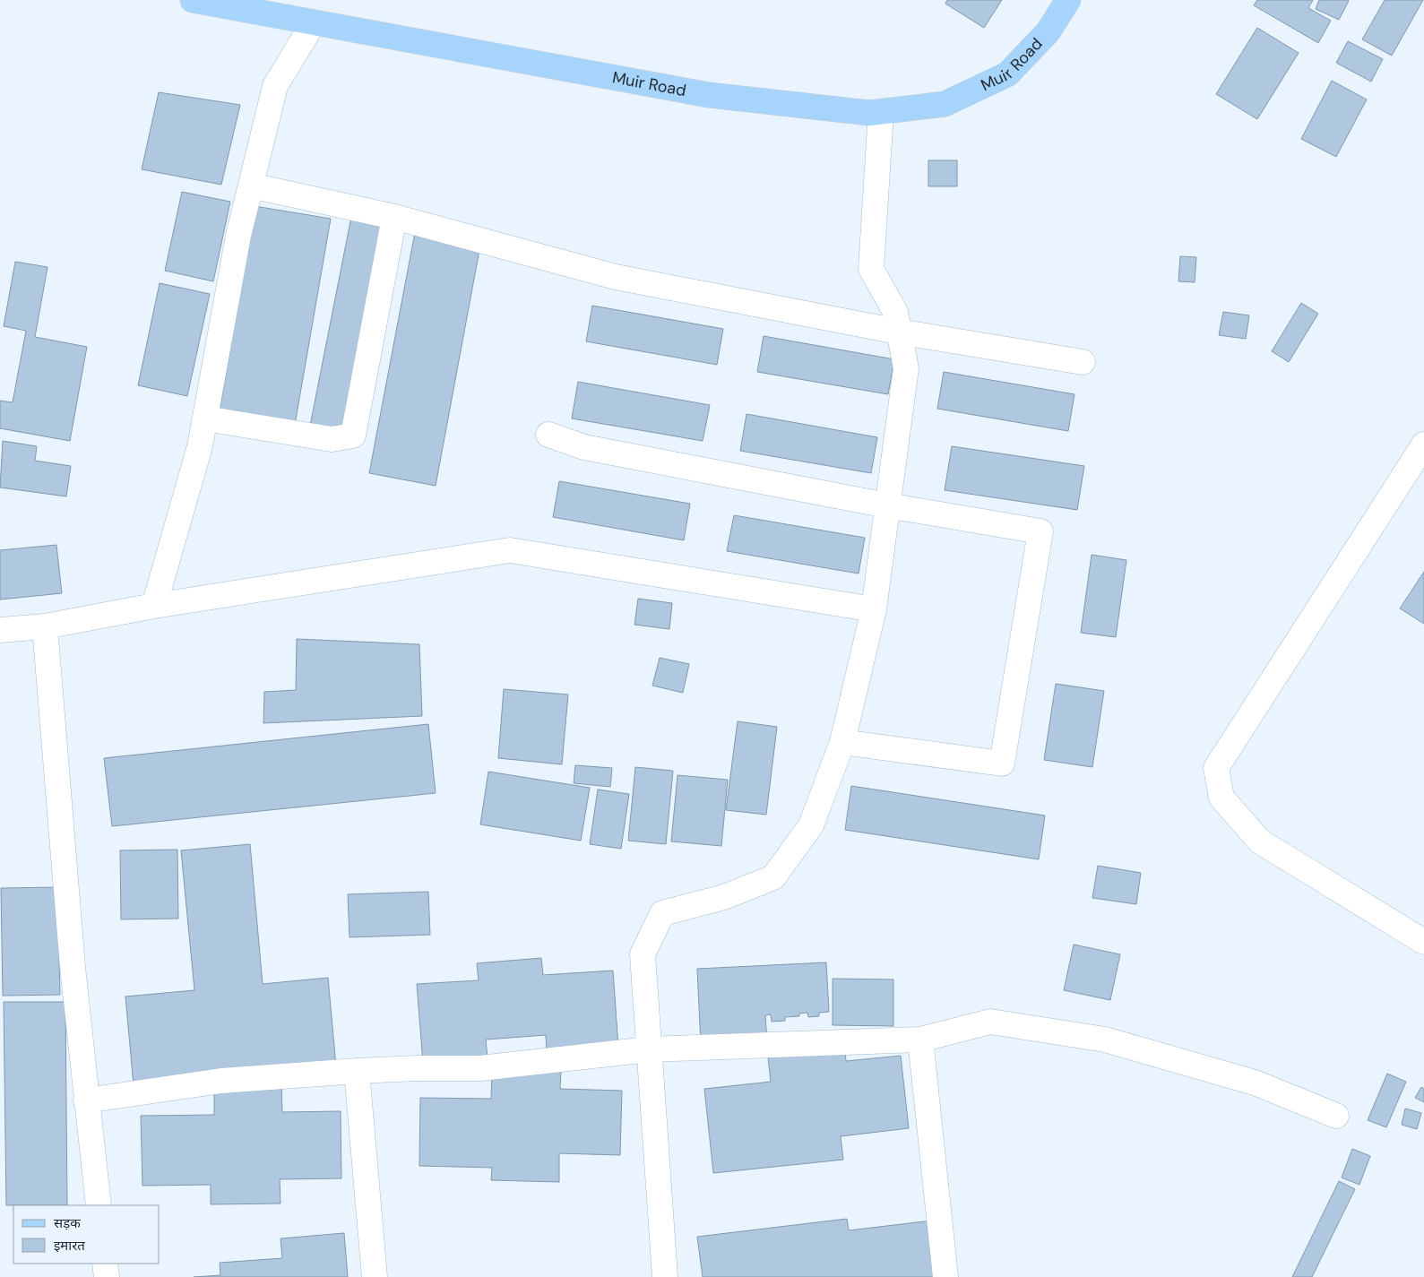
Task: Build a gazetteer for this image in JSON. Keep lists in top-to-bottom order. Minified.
{"streets":{"main road":["Muir Road"]},"legend":["सड़क","इमारत"]}
